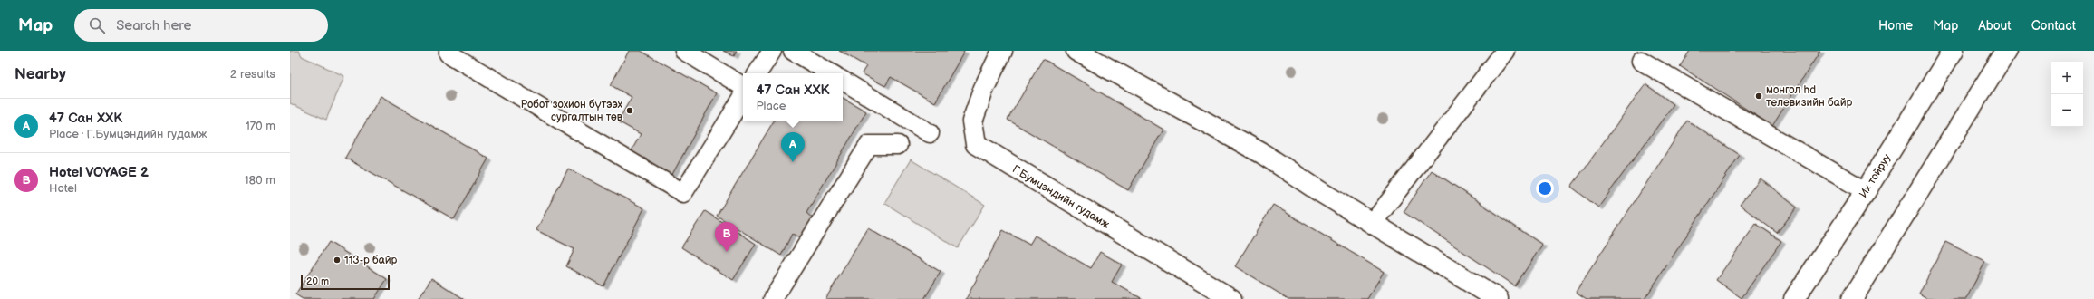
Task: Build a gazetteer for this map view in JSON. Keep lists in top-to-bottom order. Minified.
{"streets":{"street":["Их тойруу","Г.Бумцэндийн гудамж"]},"places":["монгол hd телевизийн байр","Робот зохион бүтээх сургалтын төв","113-р байр"],"scale_bar":"20 m","page":{"header":"Map","search":"Search here","nav":["Home","Map","About","Contact"],"heading":["Nearby","2 results"],"map_buttons":["+","−"],"popup":["47 Сан ХХК","Place"],"list":[{"mark":"A","name":"47 Сан ХХК","note":"Place · Г.Бумцэндийн гудамж","value":"170 m"},{"mark":"B","name":"Hotel VOYAGE 2","note":"Hotel","value":"180 m"}],"pins":["A","B"],"scale":"20 m"}}
